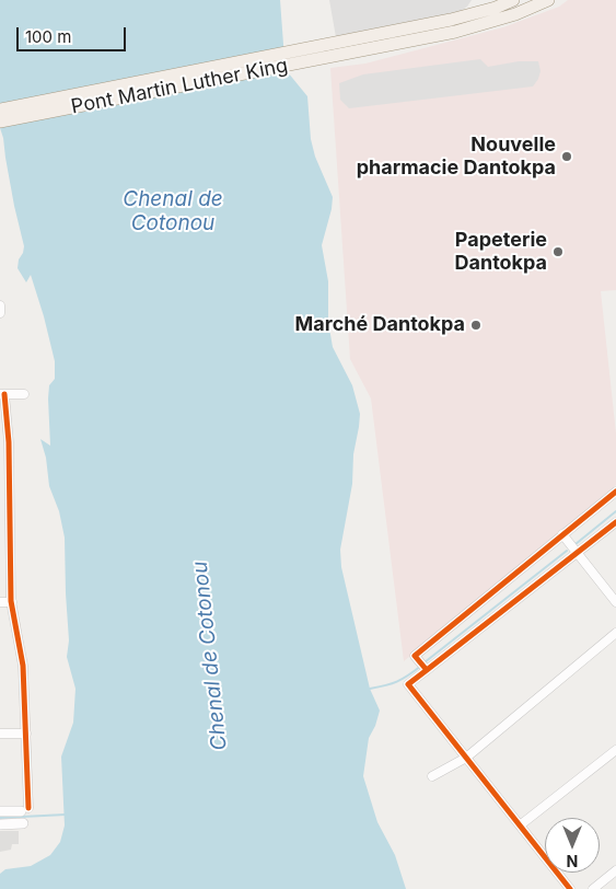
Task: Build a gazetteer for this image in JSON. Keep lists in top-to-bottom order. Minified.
{"streets":{"main road":["Pont Martin Luther King"]},"water":["Chenal de Cotonou"],"places":["Nouvelle pharmacie Dantokpa","Papeterie Dantokpa","Marché Dantokpa"],"scale_bar":"100 m","north":"bottom"}
